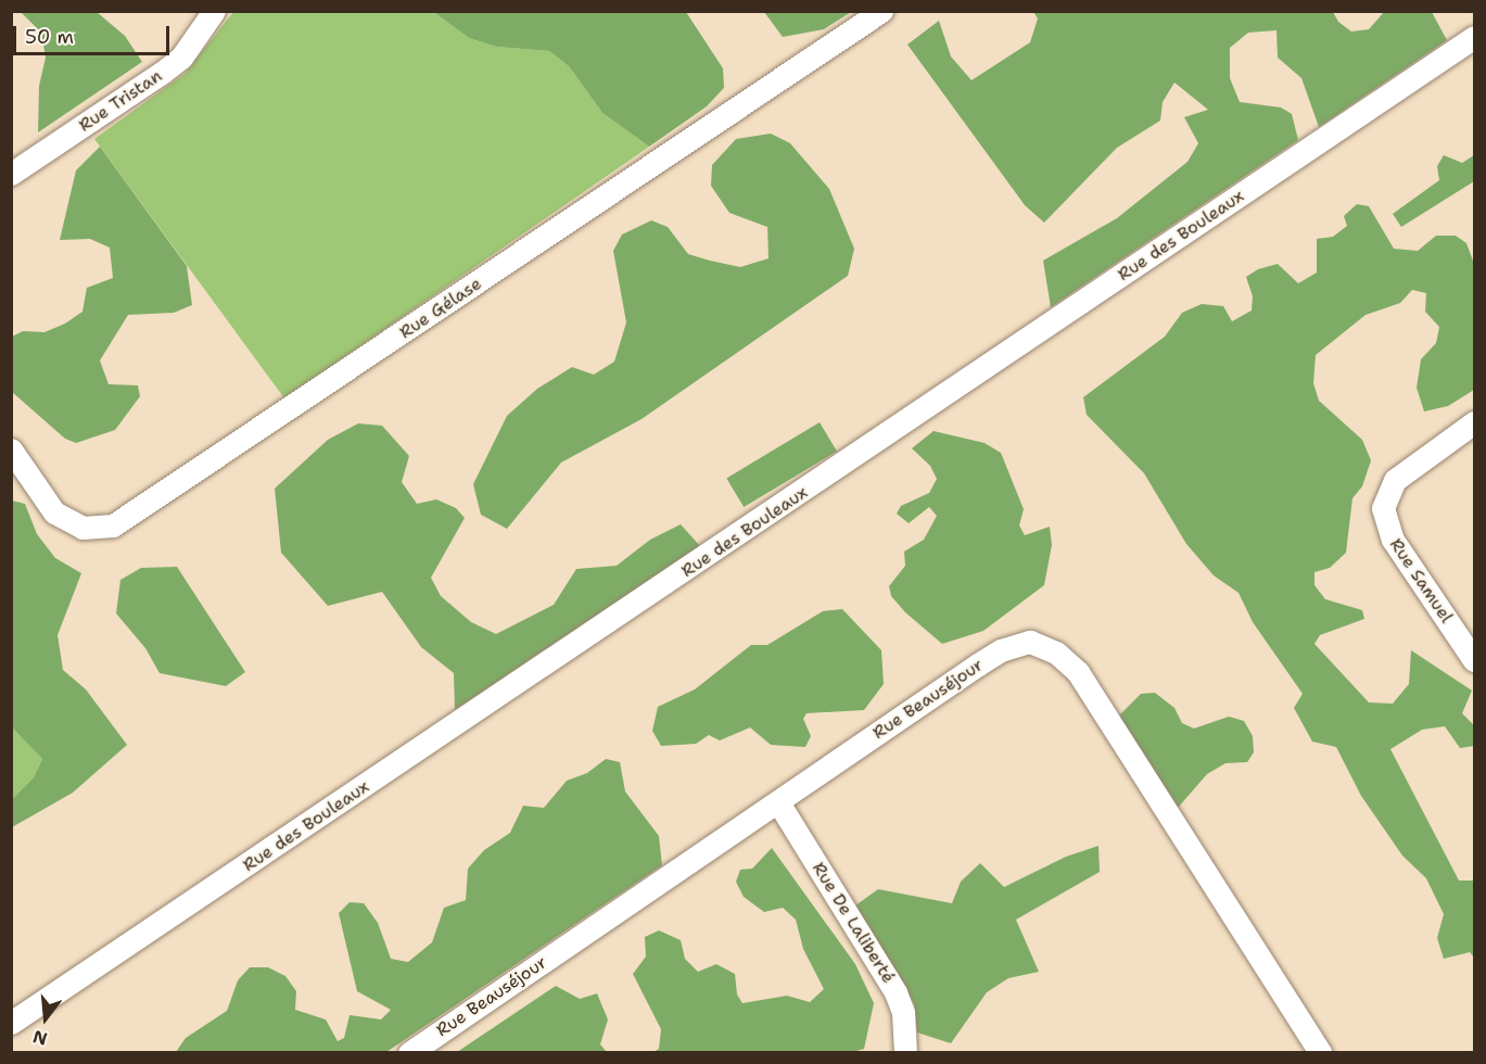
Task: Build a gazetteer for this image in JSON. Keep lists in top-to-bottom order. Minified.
{"streets":{"street":["Rue Tristan","Rue des Bouleaux","Rue Gélase","Rue Samuel","Rue Beauséjour","Rue De Laliberté"]},"crossings":[["Rue Beauséjour","Rue De Laliberté"]],"scale_bar":"50 m","north":"bottom"}
